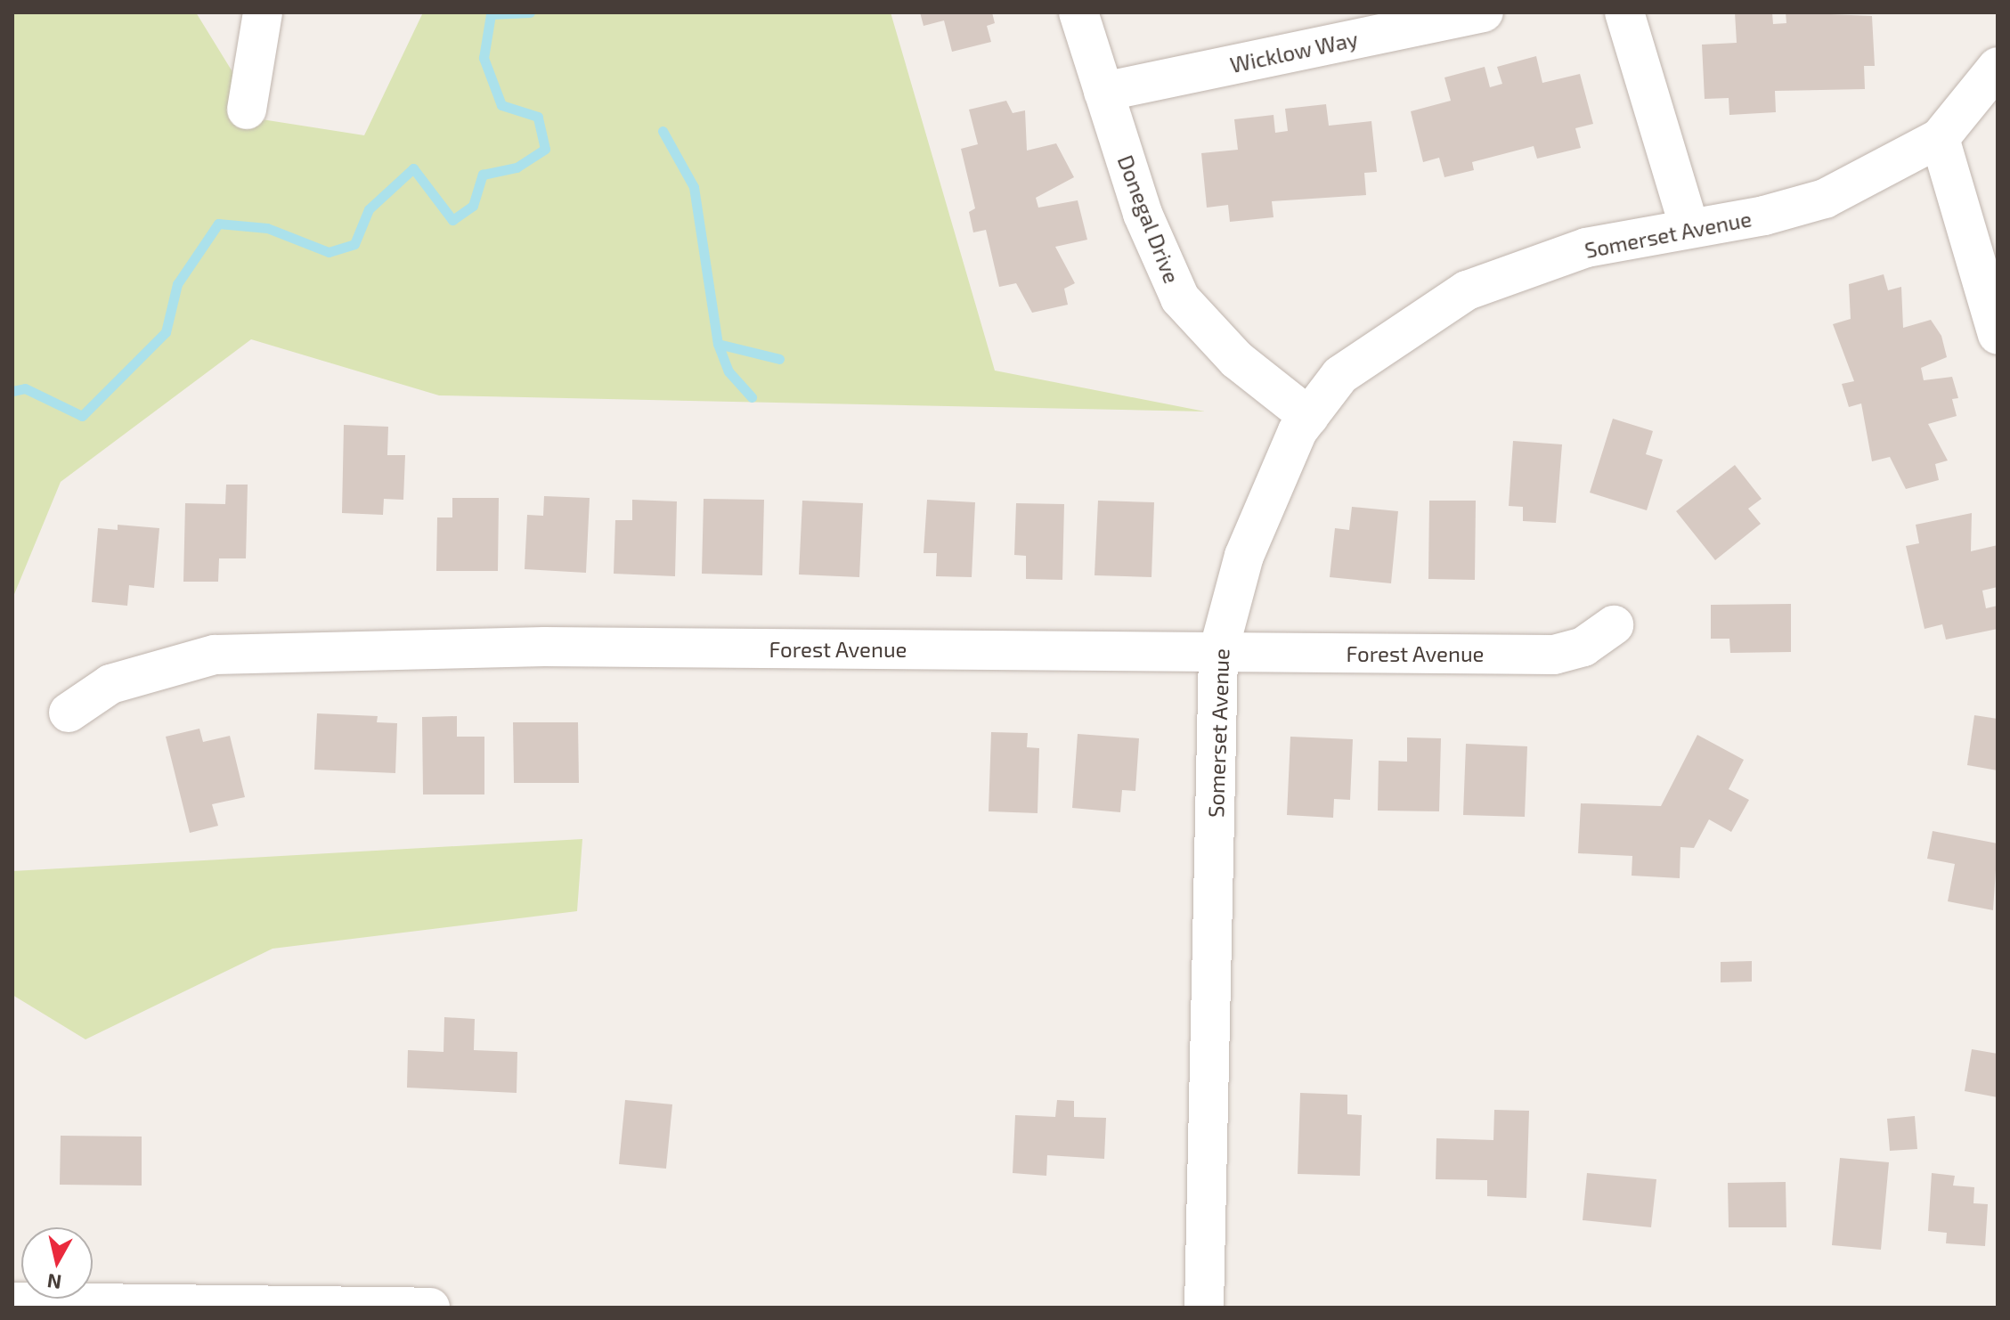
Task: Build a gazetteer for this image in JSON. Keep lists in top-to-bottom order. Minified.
{"streets":{"street":["Wicklow Way","Donegal Drive","Somerset Avenue","Forest Avenue"]},"crossings":[["Wicklow Way","Donegal Drive"],["Donegal Drive","Somerset Avenue"],["Somerset Avenue","Forest Avenue"]],"north":"bottom"}
